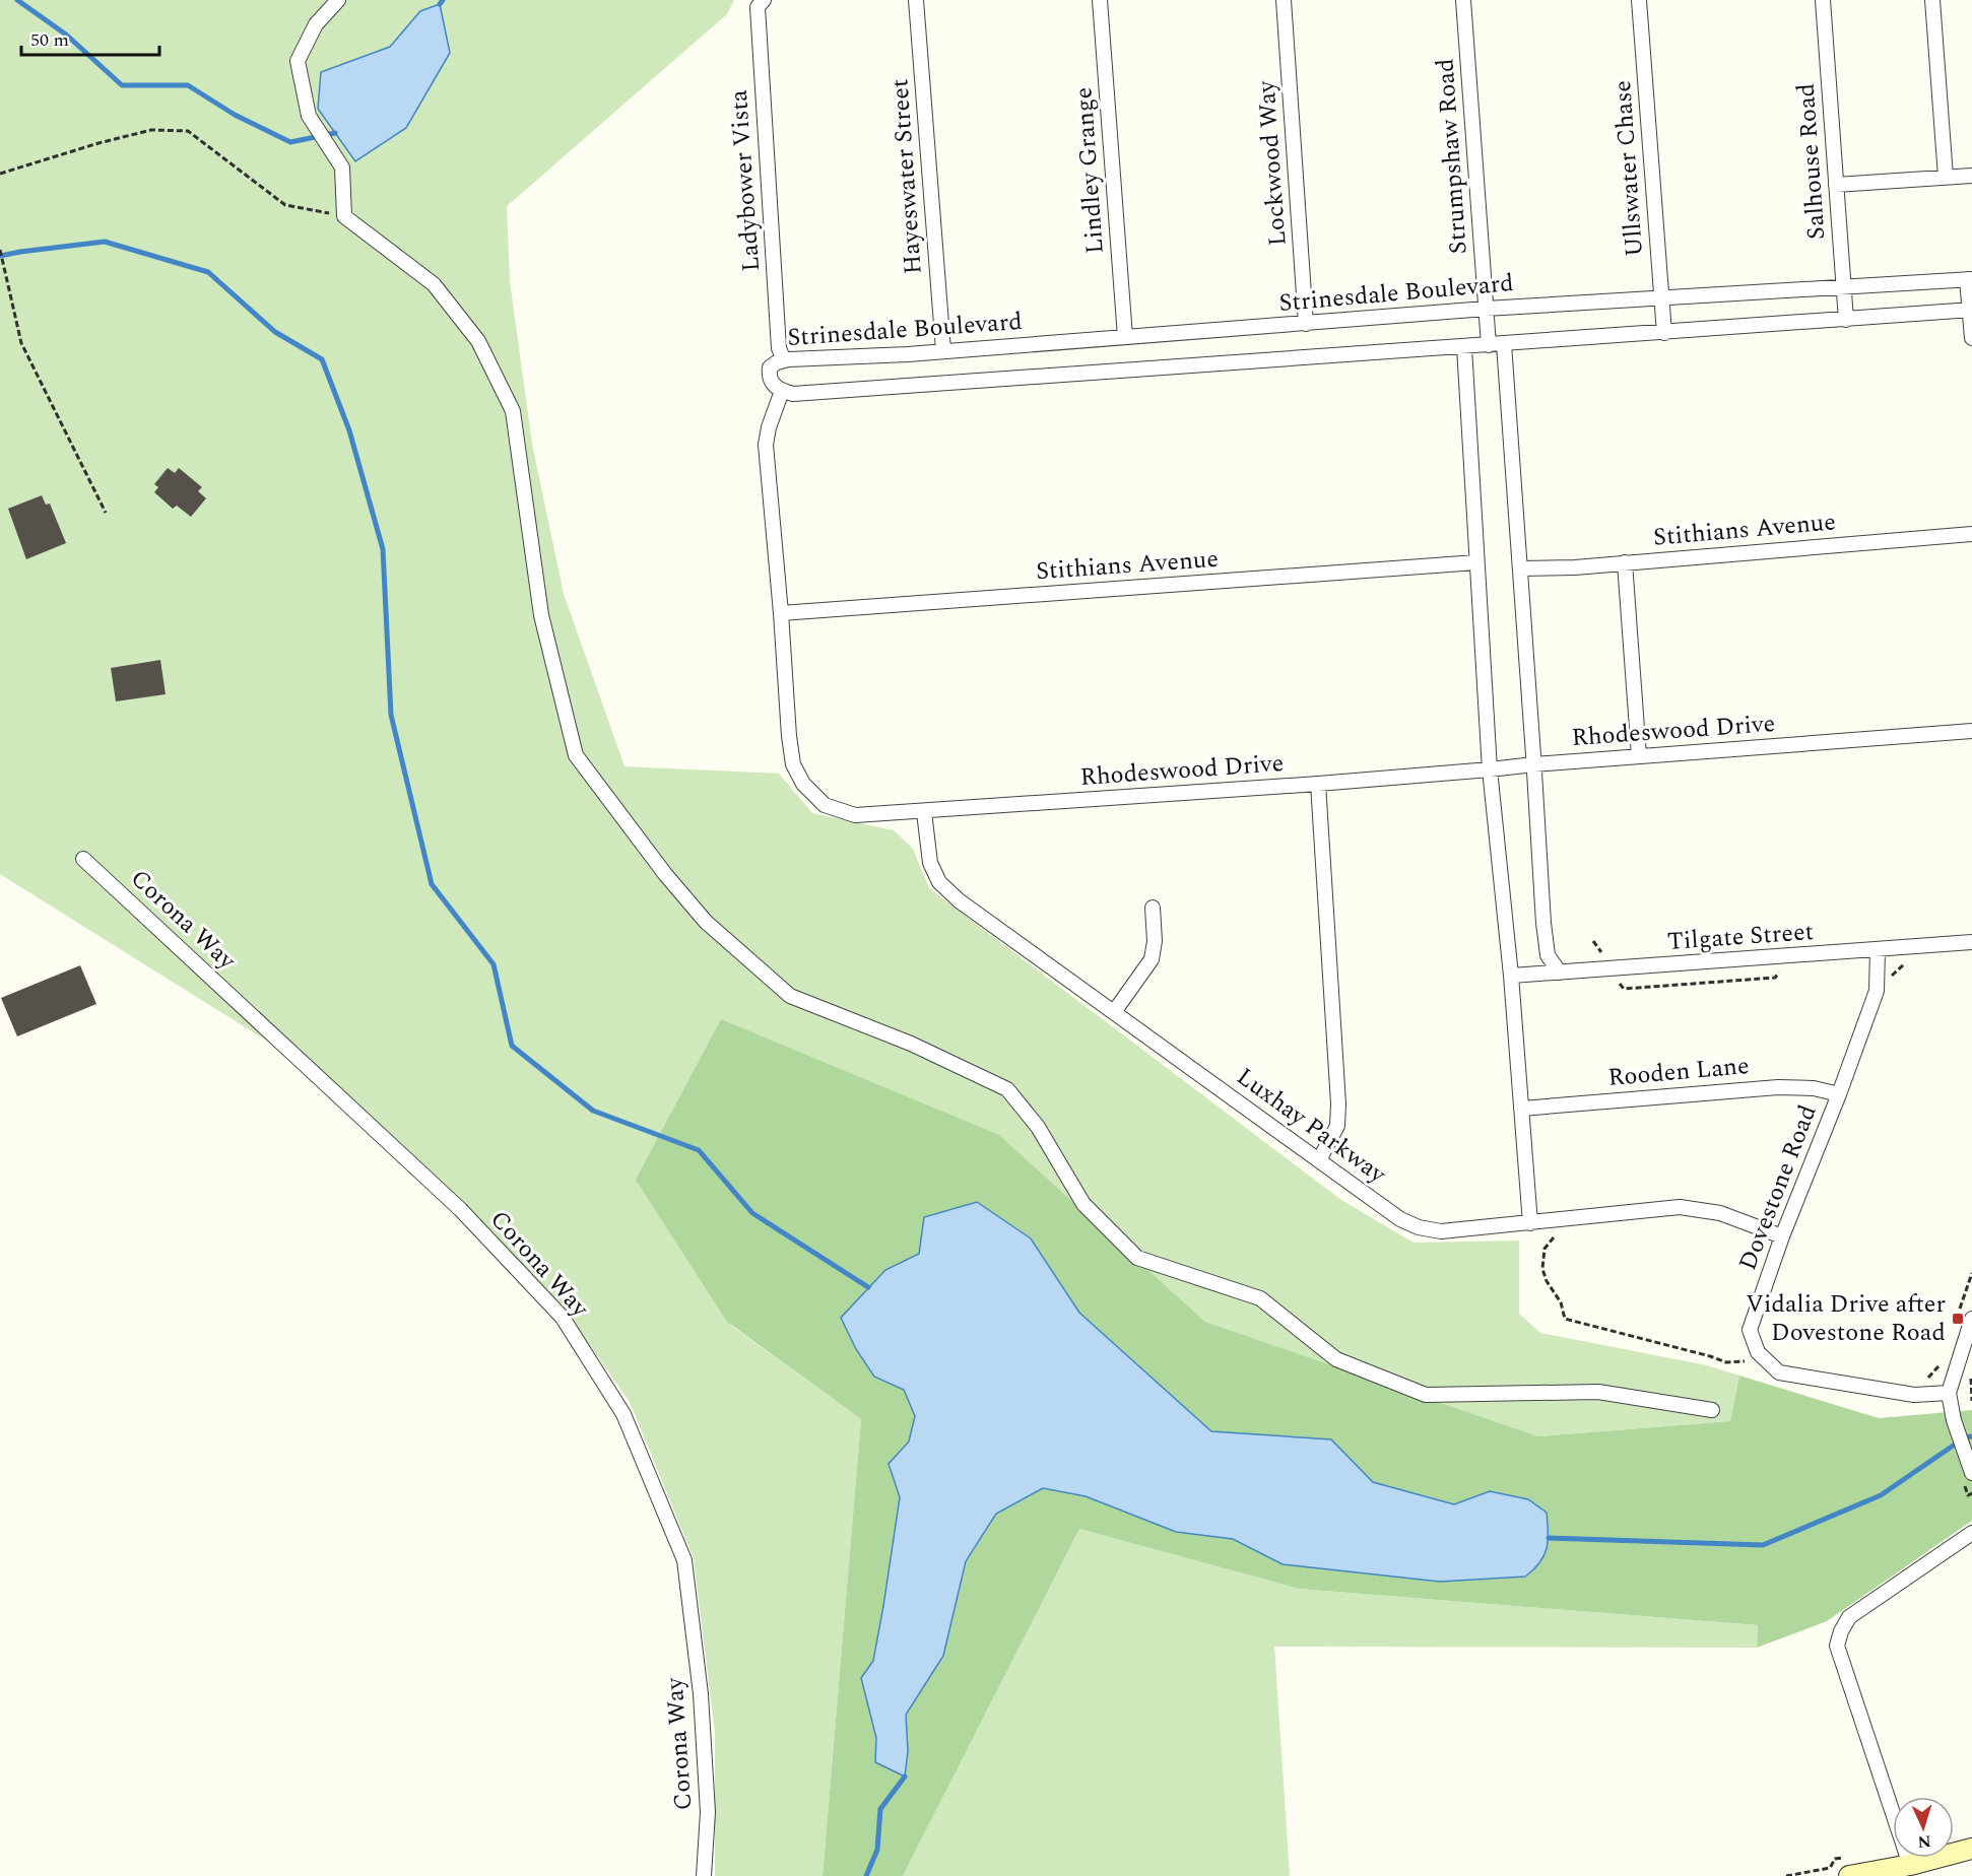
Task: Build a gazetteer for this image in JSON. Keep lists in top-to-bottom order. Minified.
{"streets":{"street":["Strumpshaw Road","Salhouse Road","Lockwood Way","Ullswater Chase","Lindley Grange","Hayeswater Street","Ladybower Vista","Strinesdale Boulevard","Stithians Avenue","Rhodeswood Drive","Corona Way","Tilgate Street","Rooden Lane","Luxhay Parkway","Dovestone Road"]},"crossings":[["Strumpshaw Road","Strinesdale Boulevard"],["Salhouse Road","Strinesdale Boulevard"],["Lockwood Way","Strinesdale Boulevard"],["Ullswater Chase","Strinesdale Boulevard"],["Lindley Grange","Strinesdale Boulevard"],["Hayeswater Street","Strinesdale Boulevard"],["Ladybower Vista","Strinesdale Boulevard"],["Strinesdale Boulevard","Rhodeswood Drive"],["Stithians Avenue","Rhodeswood Drive"],["Rhodeswood Drive","Luxhay Parkway"],["Tilgate Street","Dovestone Road"],["Rooden Lane","Dovestone Road"],["Luxhay Parkway","Dovestone Road"]],"places":{"transit":["Vidalia Drive after Dovestone Road"]},"scale_bar":"50 m","north":"bottom"}
